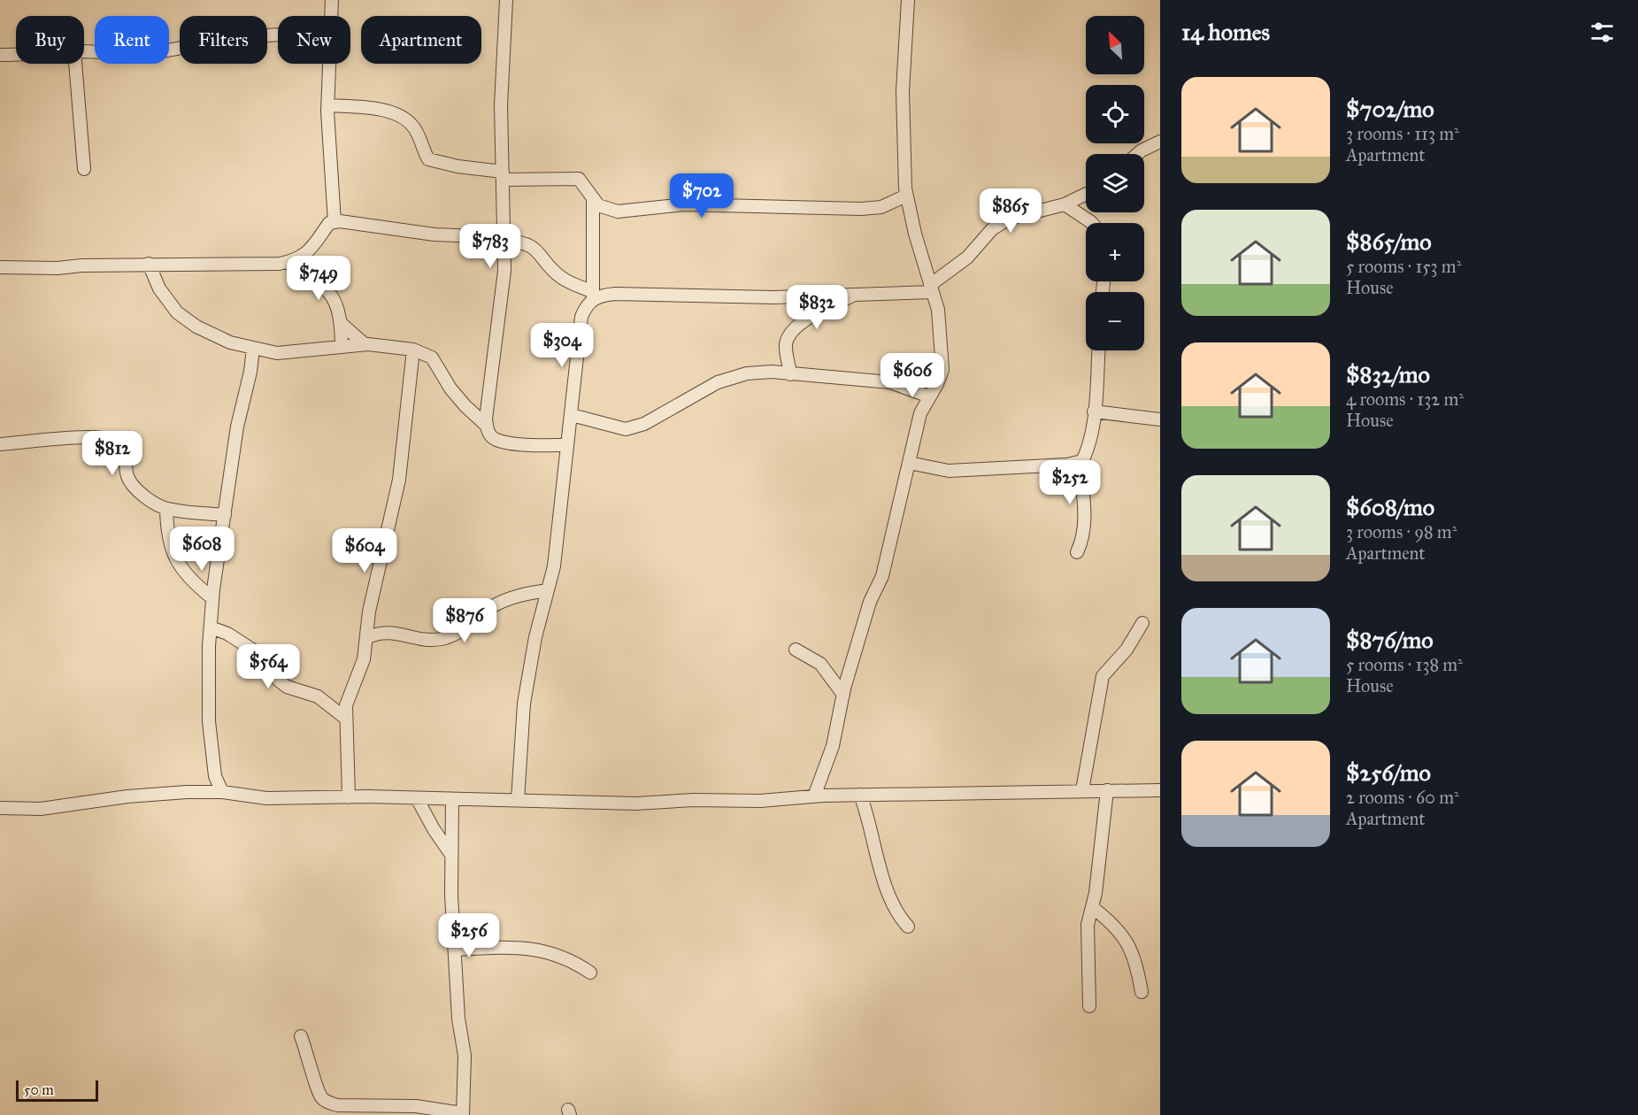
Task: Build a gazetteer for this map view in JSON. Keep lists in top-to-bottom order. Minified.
{"scale_bar":"50 m","north":"top left","page":{"heading":"14 homes","map_buttons":["+","−"],"chip":["Buy","Rent","Filters","New","Apartment"],"list":[{"name":"$702/mo","note":"3 rooms · 113 m² · Apartment"},{"name":"$865/mo","note":"5 rooms · 153 m² · House"},{"name":"$832/mo","note":"4 rooms · 132 m² · House"},{"name":"$608/mo","note":"3 rooms · 98 m² · Apartment"},{"name":"$876/mo","note":"5 rooms · 138 m² · House"},{"name":"$256/mo","note":"2 rooms · 60 m² · Apartment"}],"price":["$702","$865","$783","$749","$832","$304","$606","$812","$252","$608","$604","$876","$564","$256"],"scale":"50 m"}}
